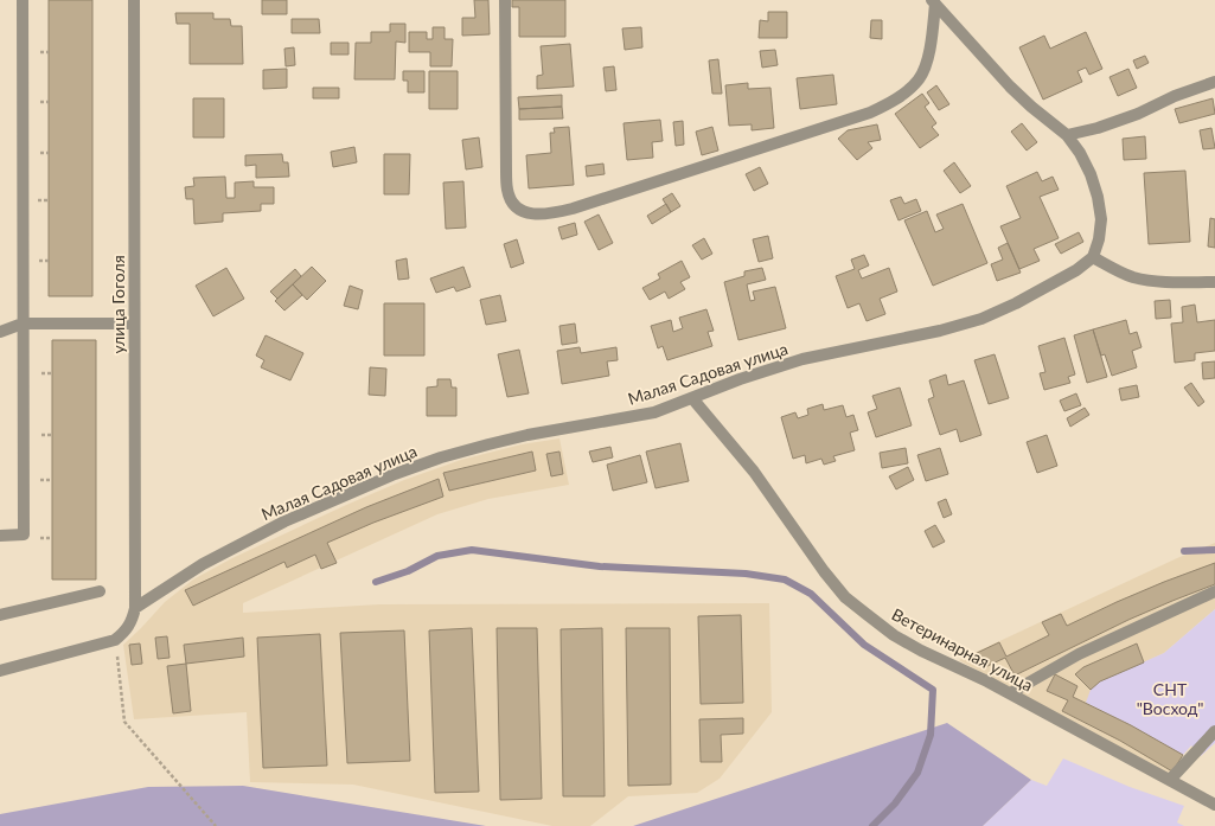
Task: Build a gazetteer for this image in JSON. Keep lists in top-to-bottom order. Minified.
{"streets":{"street":["улица Гоголя","Малая Садовая улица","Ветеринарная улица"]},"crossings":[["улица Гоголя","Малая Садовая улица"],["Малая Садовая улица","Ветеринарная улица"]],"parks":["СНТ \"Восход\""]}
